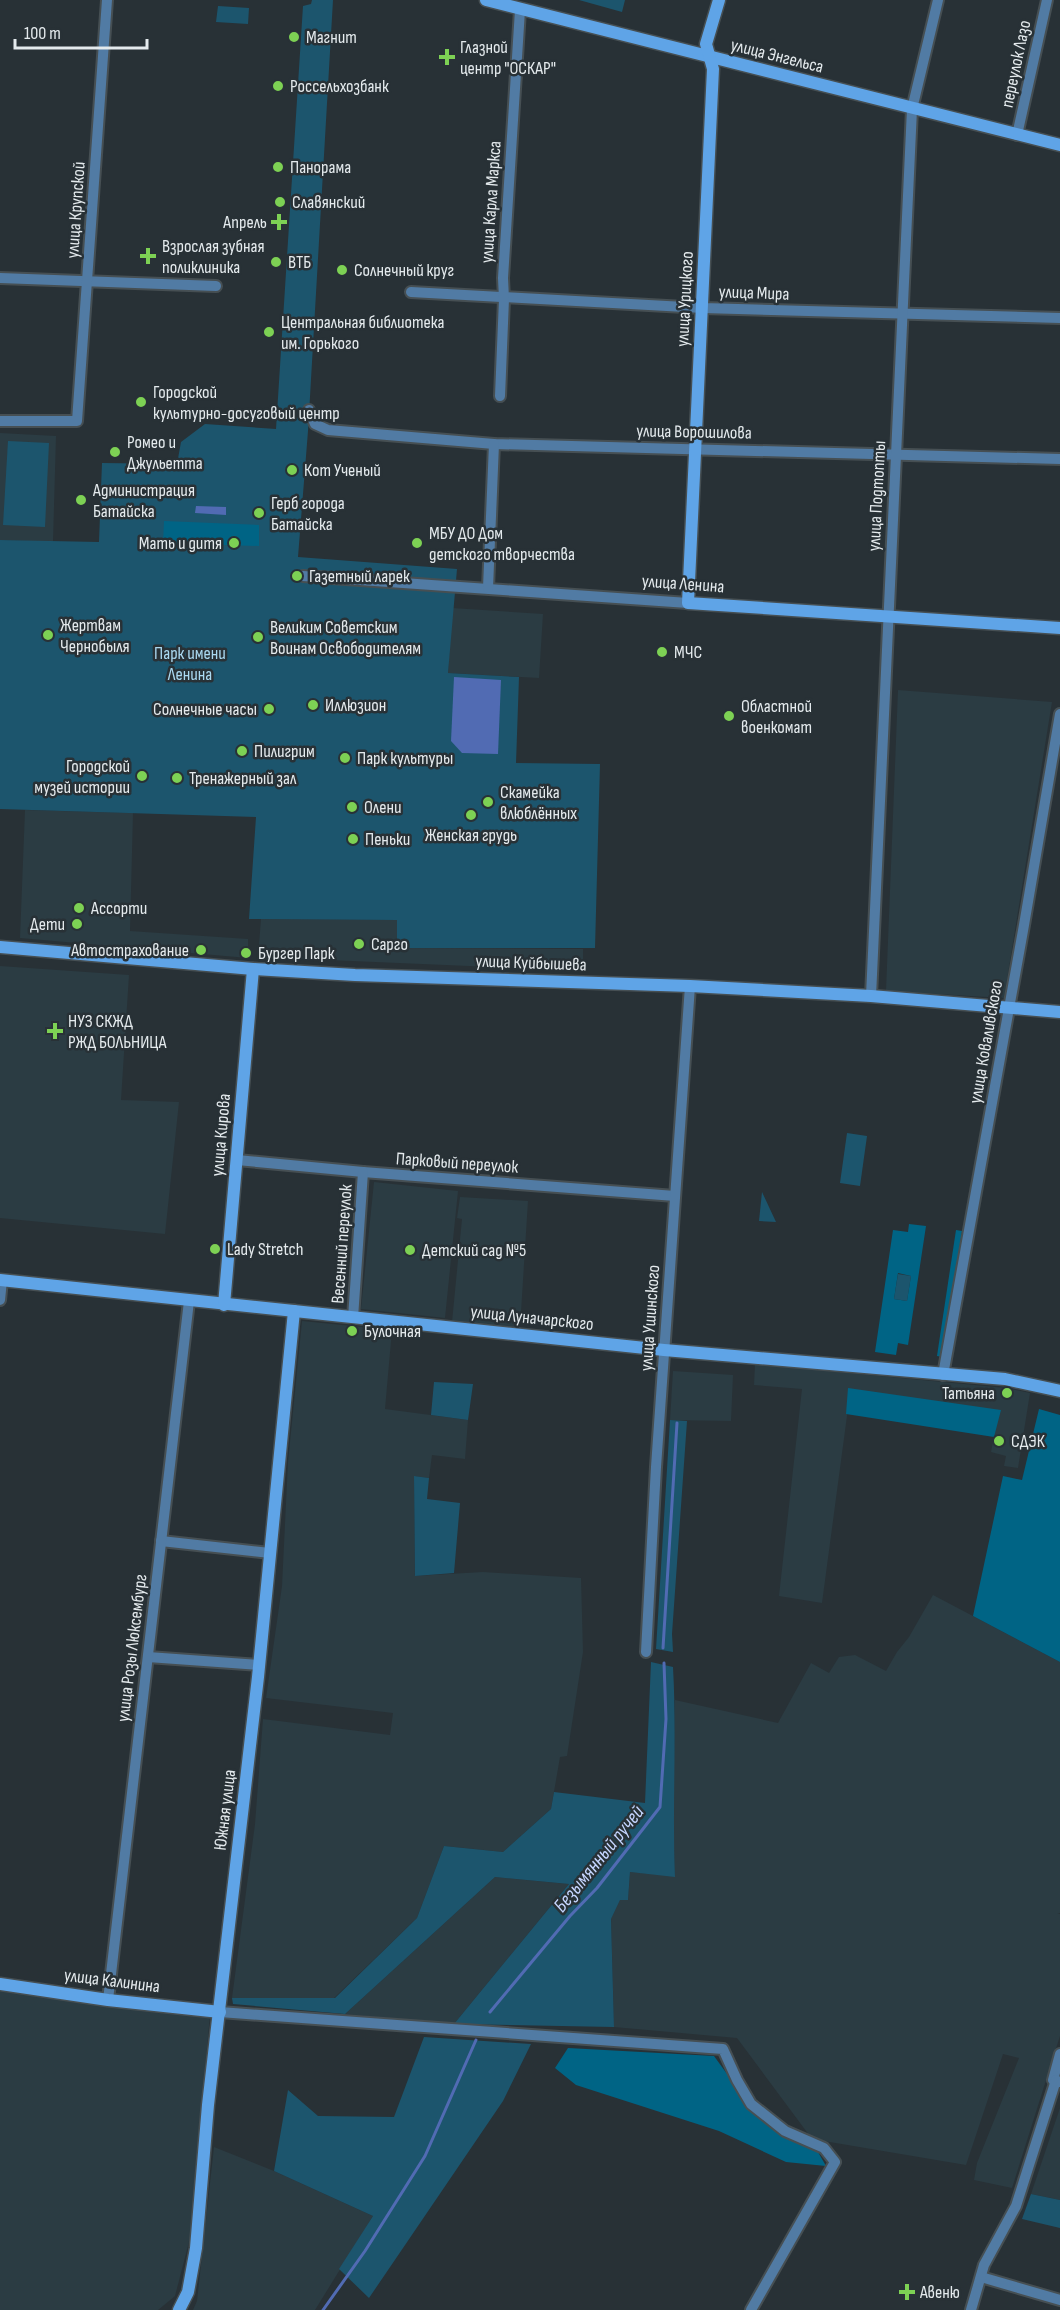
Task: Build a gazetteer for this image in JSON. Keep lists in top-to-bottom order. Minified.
{"streets":{"street":["улица Энгельса","переулок Лазо","улица Карла Маркса","улица Крупской","улица Мира","улица Урицкого","улица Ворошилова","улица Подтопты","улица Ленина","улица Куйбышева","улица Коваливского","улица Кирова","Парковый переулок","Весенний переулок","улица Луначарского","улица Ушинского","улица Розы Люксембург","Южная улица","улица Калинина"]},"crossings":[["улица Энгельса","переулок Лазо"],["улица Энгельса","улица Карла Маркса"],["улица Энгельса","улица Урицкого"],["улица Энгельса","улица Подтопты"],["улица Карла Маркса","улица Мира"],["улица Мира","улица Урицкого"],["улица Мира","улица Подтопты"],["улица Урицкого","улица Ворошилова"],["улица Урицкого","улица Ленина"],["улица Ворошилова","улица Подтопты"],["улица Подтопты","улица Ленина"],["улица Подтопты","улица Куйбышева"],["улица Куйбышева","улица Коваливского"],["улица Куйбышева","улица Кирова"],["улица Куйбышева","улица Ушинского"],["улица Коваливского","улица Луначарского"],["улица Кирова","Парковый переулок"],["улица Кирова","улица Луначарского"],["Парковый переулок","Весенний переулок"],["Парковый переулок","улица Ушинского"],["Весенний переулок","улица Луначарского"],["улица Луначарского","улица Ушинского"],["улица Луначарского","улица Розы Люксембург"],["улица Луначарского","Южная улица"],["улица Розы Люксембург","улица Калинина"],["Южная улица","улица Калинина"]],"water":["Безымянный ручей"],"parks":["Парк имени Ленина"],"places":{"other":["Магнит","Россельхозбанк","Панорама","Славянский","ВТБ","Солнечный круг","Центральная библиотека им. Горького","Городской культурно-досуговый центр","Ромео и Джульетта","Кот Ученый","Администрация Батайска","Герб города Батайска","Мать и дитя","МБУ ДО Дом детского творчества","Газетный ларек","Жертвам Чернобыля","Великим Советским Воинам Освободителям","МЧС","Иллюзион","Солнечные часы","Областной военкомат","Пилигрим","Парк культуры","Городской музей истории","Тренажерный зал","Скамейка влюблённых","Олени","Женская грудь","Пеньки","Ассорти","Дети","Сарго","Автострахование","Бургер Парк","Lady Stretch","Детский сад №5","Булочная","Татьяна","СДЭК"],"health":["Глазной центр \"ОСКАР\"","Апрель","Взрослая зубная поликлиника","НУЗ СКЖД РЖД БОЛЬНИЦА","Авеню"]},"scale_bar":"100 m"}
